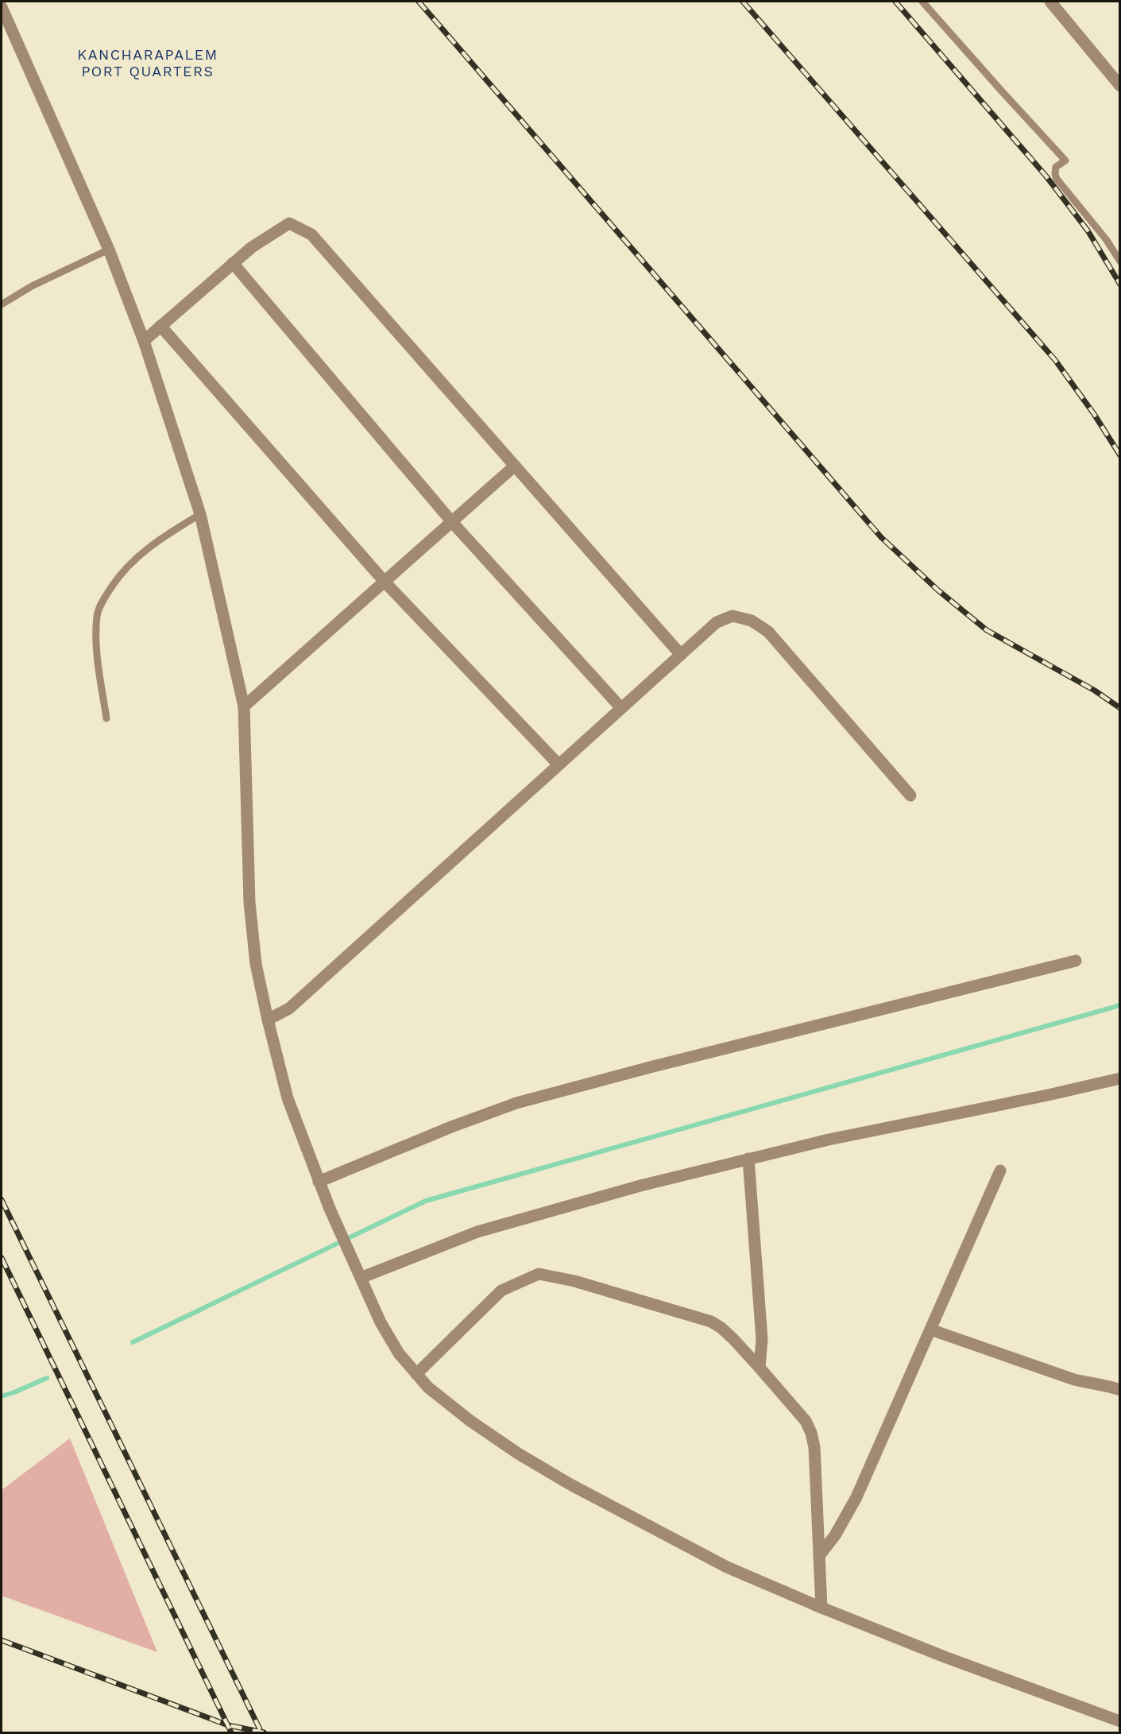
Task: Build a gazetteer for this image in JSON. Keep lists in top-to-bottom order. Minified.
{"districts":["KANCHARAPALEM PORT QUARTERS"]}
